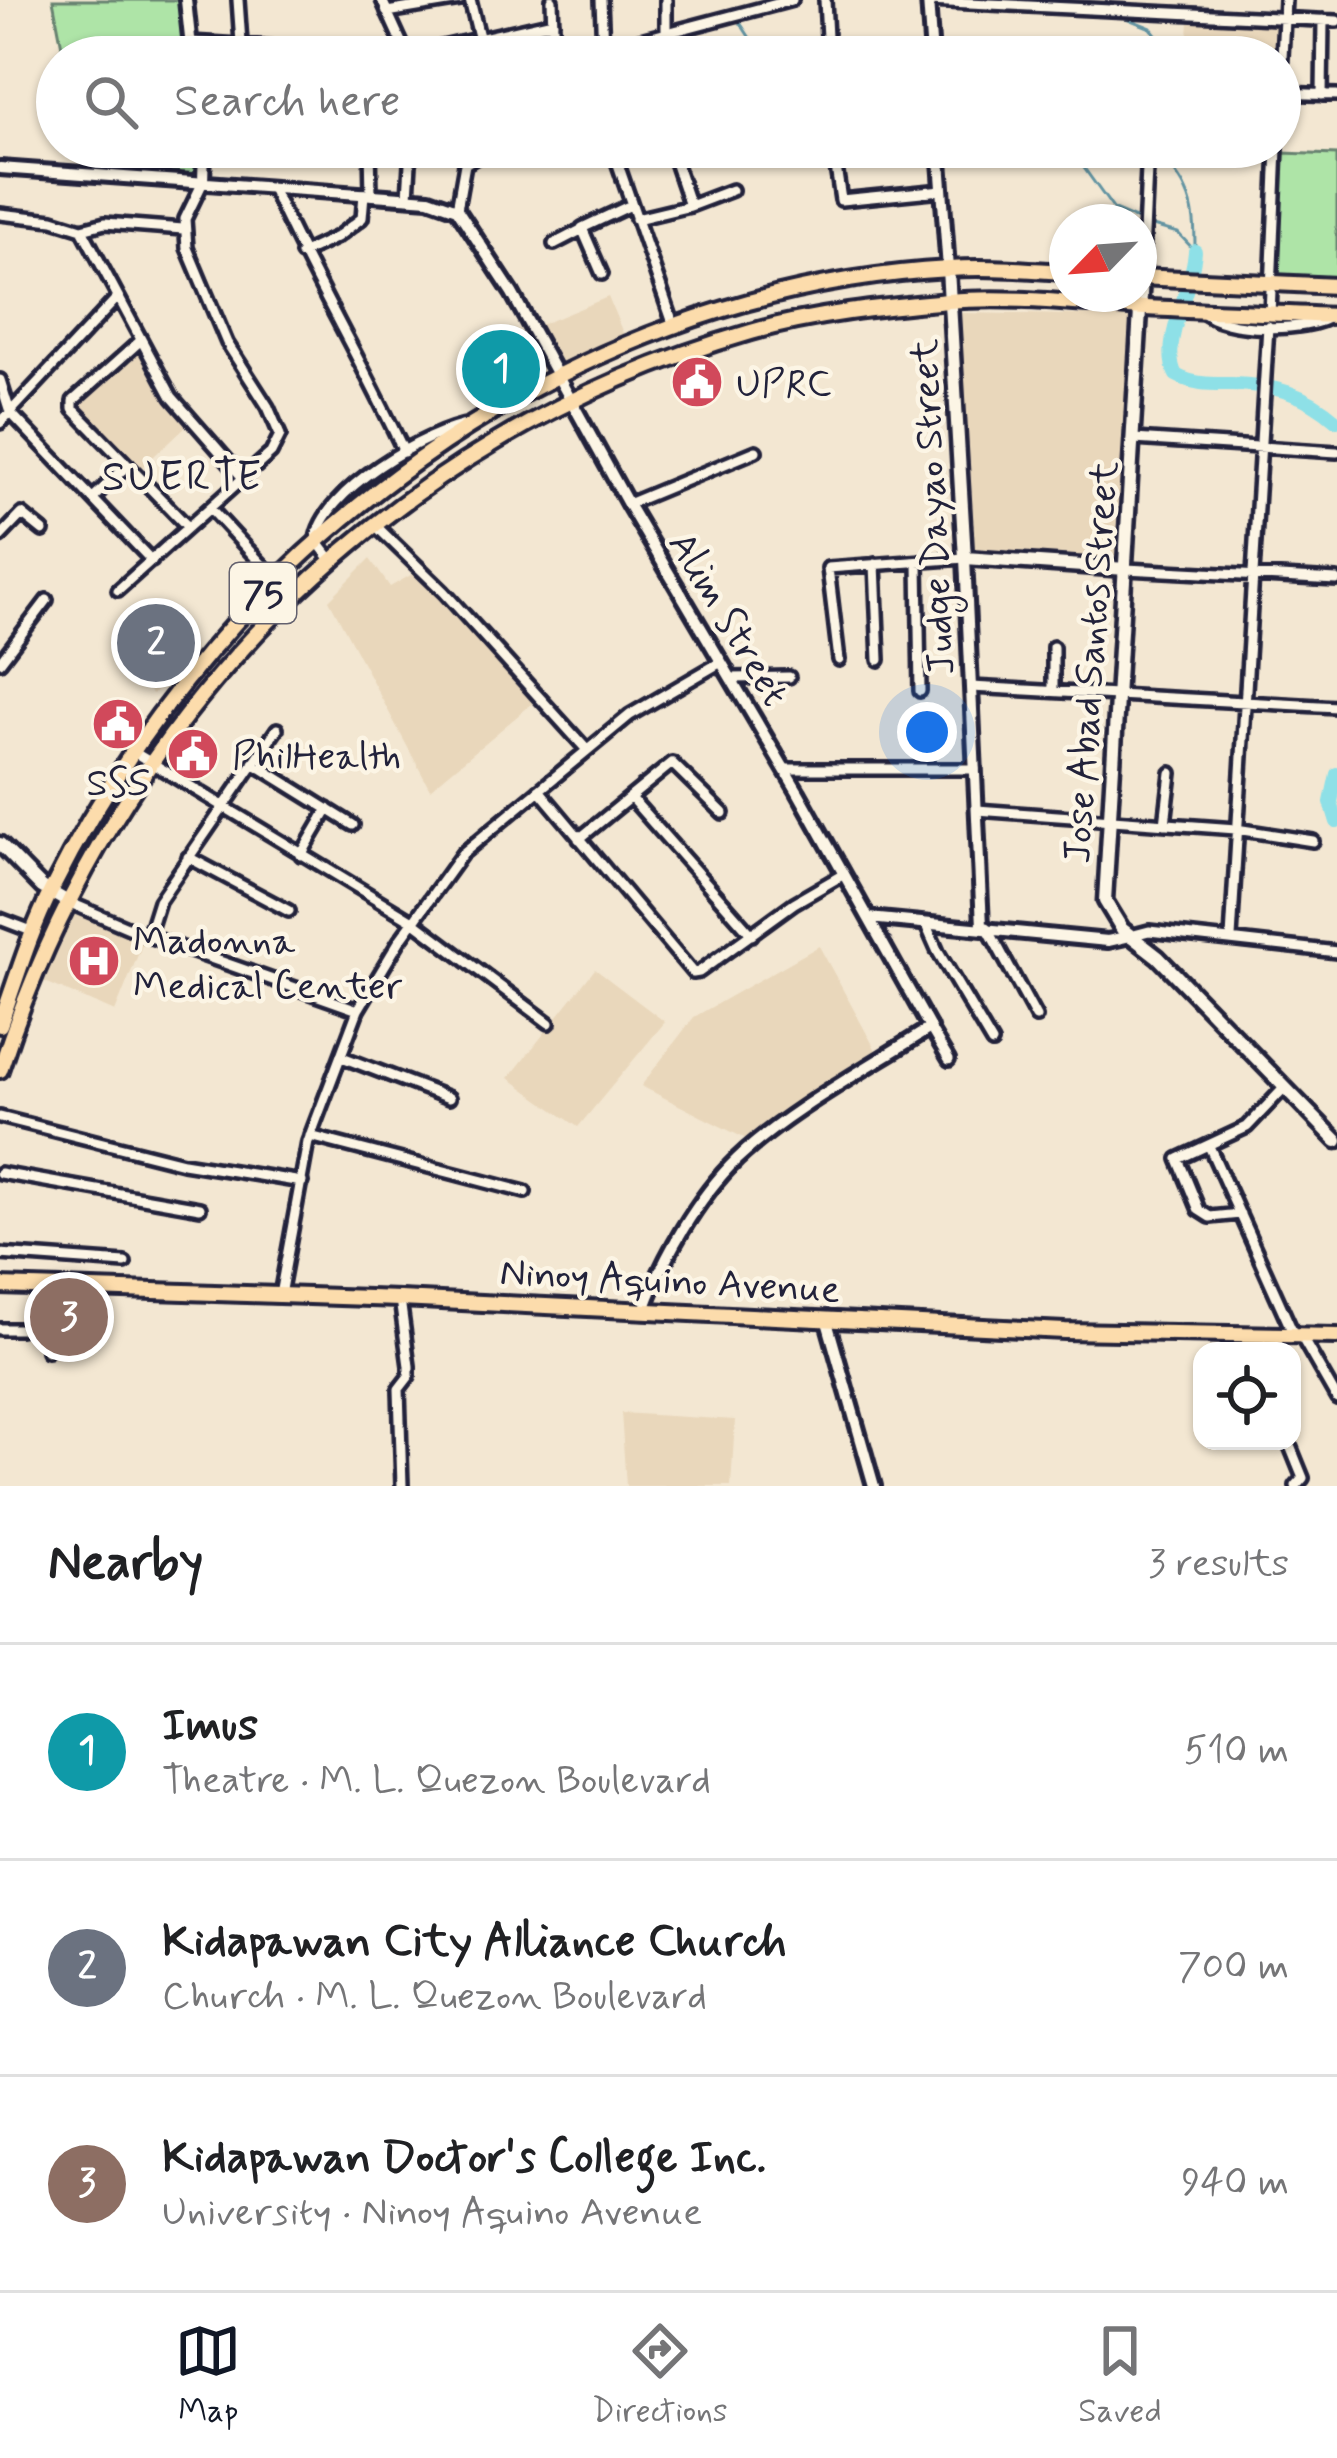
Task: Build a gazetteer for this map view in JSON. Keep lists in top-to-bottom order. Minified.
{"streets":{"main road":["Judge Dayao Street","75","Jose Abad Santos Street","Ninoy Aquino Avenue"],"street":["Alim Street"]},"crossings":[["Judge Dayao Street","75"],["75","Alim Street"]],"districts":["SUERTE"],"places":{"public building":["UPRC","SSS","PhilHealth"],"hospital":["Madonna Medical Center"]},"north":"bottom left","page":{"search":"Search here","pins":["1","2","3"],"heading":["Nearby","3 results"],"list":[{"mark":"1","name":"Imus","note":"Theatre · M. L. Quezon Boulevard","value":"510 m"},{"mark":"2","name":"Kidapawan City Alliance Church","note":"Church · M. L. Quezon Boulevard","value":"700 m"},{"mark":"3","name":"Kidapawan Doctor's College Inc.","note":"University · Ninoy Aquino Avenue","value":"940 m"}],"nav":["Map","Directions","Saved"]}}
